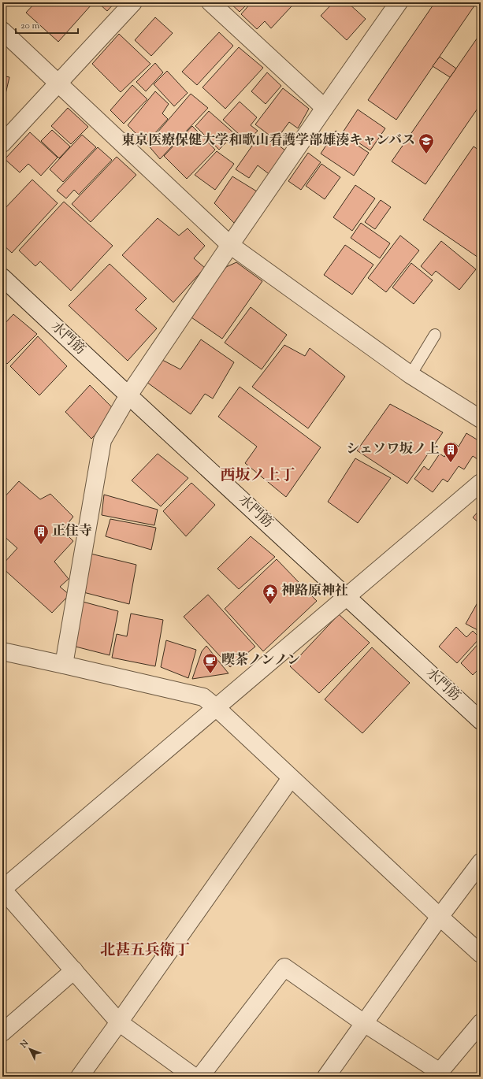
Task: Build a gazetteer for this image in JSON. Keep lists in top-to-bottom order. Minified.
{"streets":{"street":["水門筋"]},"districts":["西坂ノ上丁","北甚五兵衛丁"],"places":{"school or university":["東京医療保健大学和歌山看護学部雄湊キャンバス"],"building":["シェソワ坂ノ上","正住寺"],"temple":["神路原神社"],"cafe":["喫茶ノンノン"]},"scale_bar":"20 m","north":"top left"}
